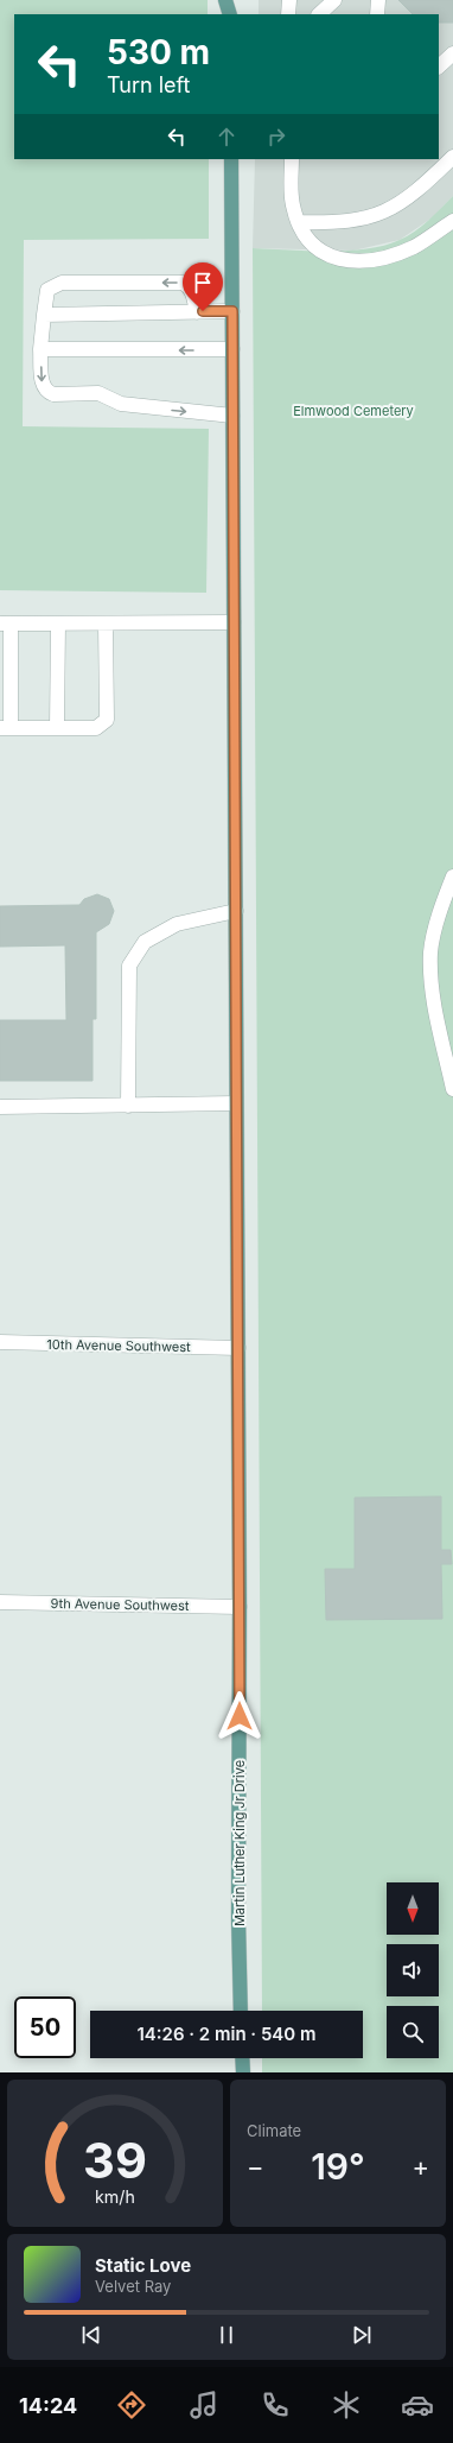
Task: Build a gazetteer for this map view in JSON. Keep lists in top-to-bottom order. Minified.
{"streets":{"main road":["Martin Luther King Jr Drive"],"street":["10th Avenue Southwest","9th Avenue Southwest"]},"crossings":[["10th Avenue Southwest","Martin Luther King Jr Drive"],["9th Avenue Southwest","Martin Luther King Jr Drive"]],"parks":["Elmwood Cemetery"],"north":"bottom","page":{"turn":["530 m","Turn left"],"limit":"50","trip":"14:26 · 2 min · 540 m","tile":"Climate","heat":["−","19°","+"],"song":["Static Love","Velvet Ray"],"tabs":"14:24","gauge":["39","km/h"]}}
